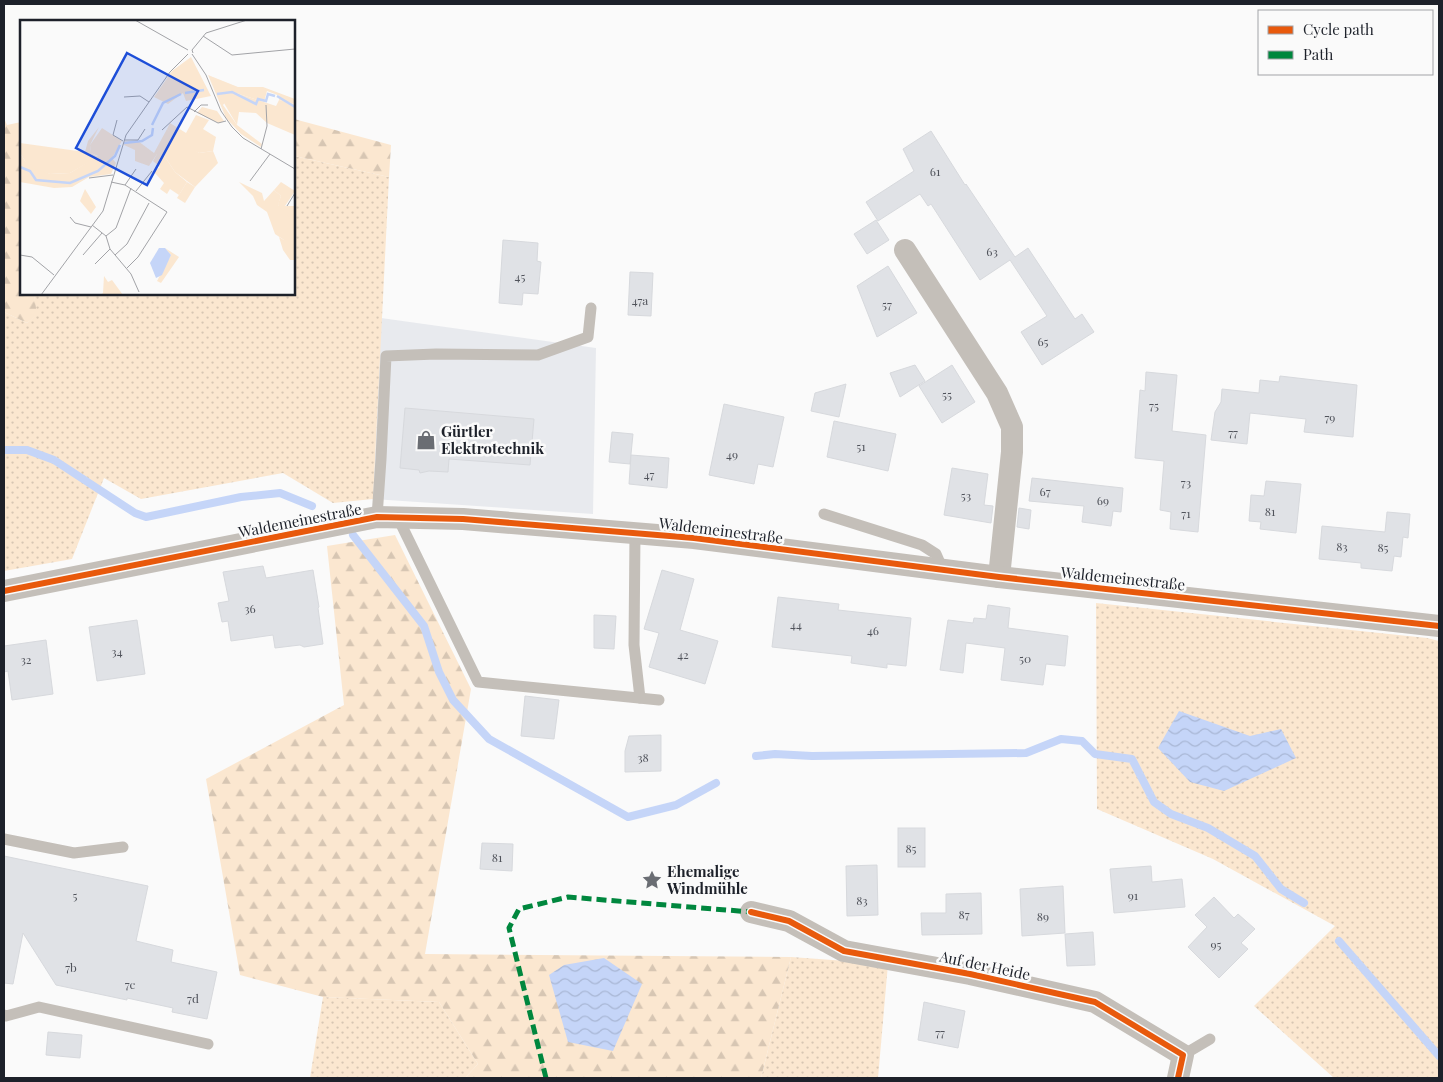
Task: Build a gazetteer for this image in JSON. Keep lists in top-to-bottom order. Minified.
{"streets":{"street":["Waldemeinestraße","Auf der Heide"]},"places":{"shop":["Gürtler Elektrotechnik"],"place":["Ehemalige Windmühle"]},"house_numbers":["61","63","45","47a","57","65","55","75","79","77","51","49","47","73","67","53","69","81","71","83","85","36","44","46","34","42","50","32","38","85","81","5","91","83","87","89","95","7b","7c","7d","77"],"legend":["Cycle path","Path"]}
